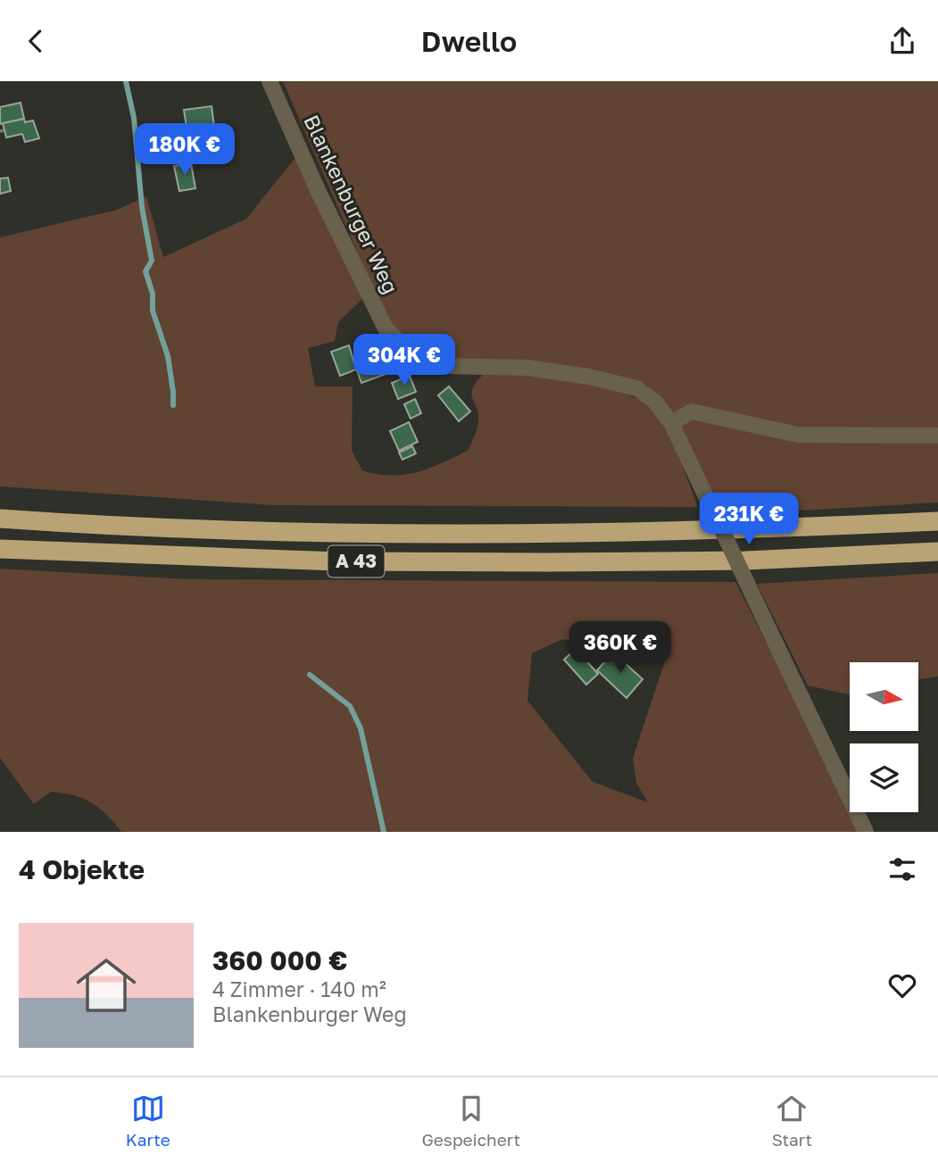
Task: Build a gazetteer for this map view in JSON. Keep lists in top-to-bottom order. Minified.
{"streets":{"highway":["A 43"],"street":["Blankenburger Weg"]},"north":"right","page":{"header":"Dwello","price":["180K €","304K €","231K €","360K €"],"heading":"4 Objekte","list":[{"name":"360 000 €","note":"4 Zimmer · 140 m² · Blankenburger Weg"}],"tabs":["Karte","Gespeichert","Start"]}}
